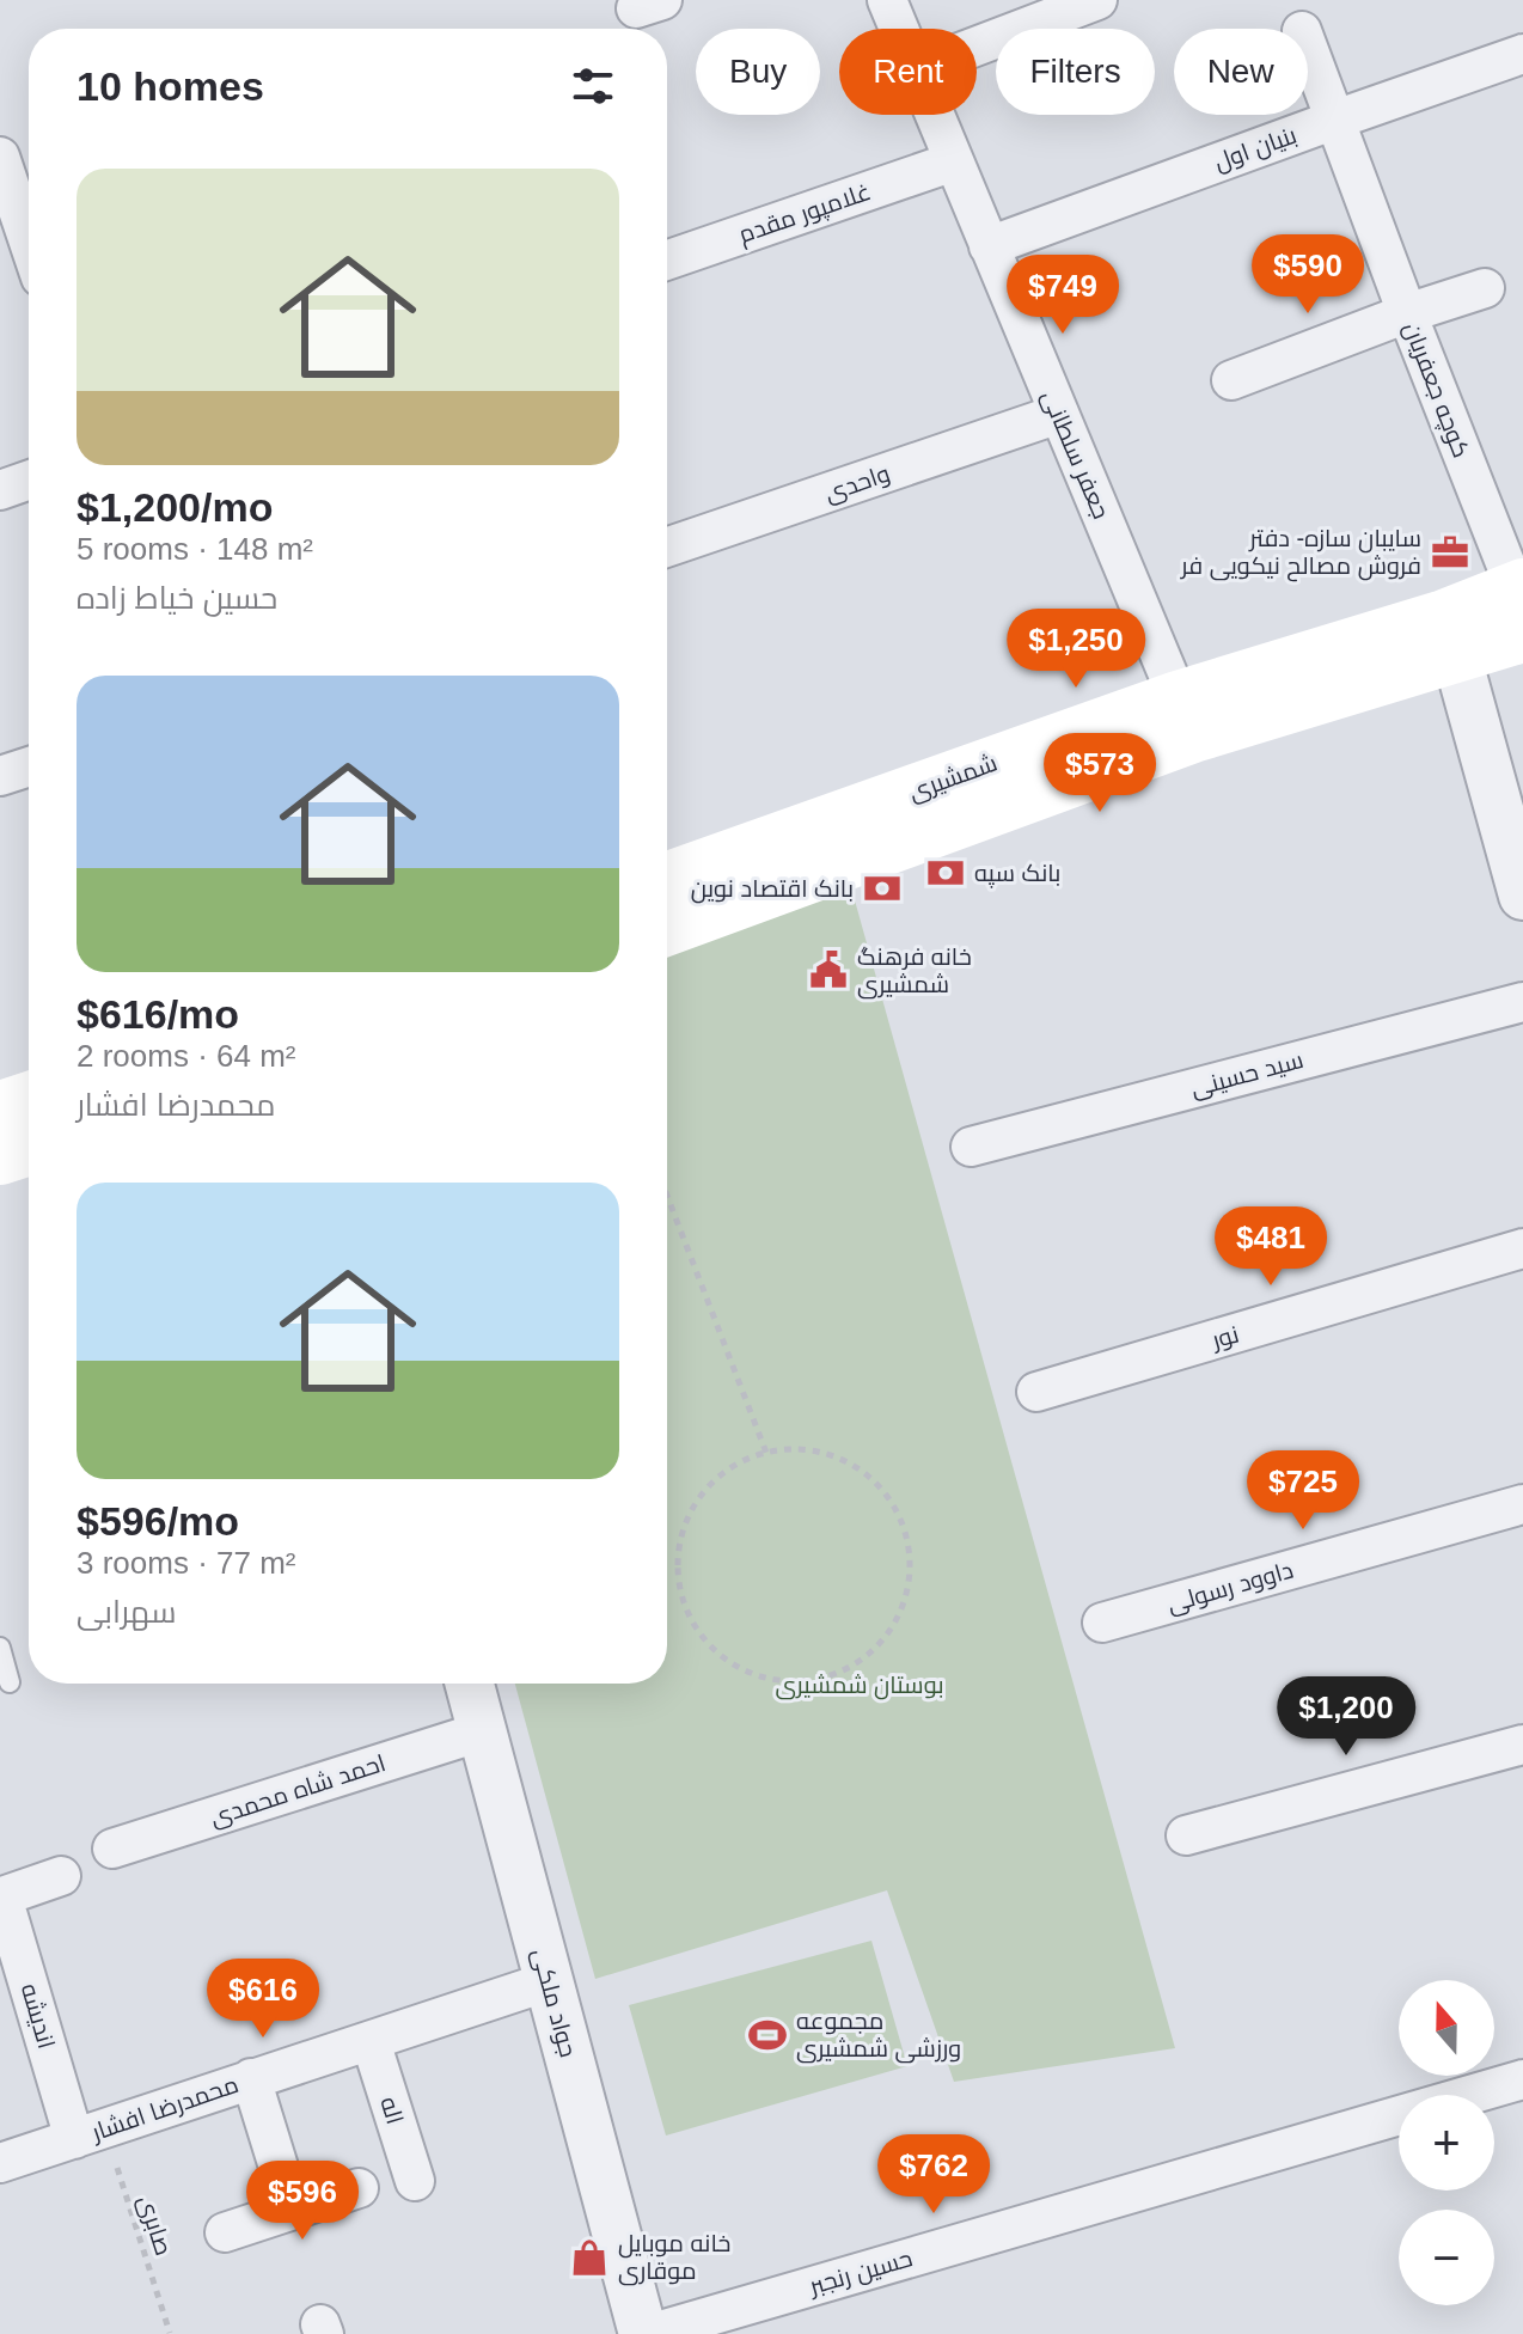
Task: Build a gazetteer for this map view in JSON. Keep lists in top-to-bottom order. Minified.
{"streets":{"main road":["شمشیری"],"street":["بنیان اول","غلامپور مقدم","کوچه جعفریان","جعفر سلطانی","واحدی","سید حسینی","نور","داوود رسولی","احمد شاه محمدی","جواد ملکی","اندیشه","محمدرضا افشار","اله","حسین رنجبر"],"path":["صابری"]},"crossings":[["بنیان اول","کوچه جعفریان"],["بنیان اول","جعفر سلطانی"],["غلامپور مقدم","جعفر سلطانی"],["کوچه جعفریان","شمشیری"],["جعفر سلطانی","واحدی"],["جعفر سلطانی","شمشیری"],["احمد شاه محمدی","جواد ملکی"],["جواد ملکی","محمدرضا افشار"],["جواد ملکی","حسین رنجبر"],["اندیشه","محمدرضا افشار"],["اندیشه","صابری"],["محمدرضا افشار","اله"],["محمدرضا افشار","صابری"]],"parks":["بوستان شمشیری"],"places":{"office":["سایبان سازه- دفتر فروش مصالح نیکویی فر"],"bank":["بانک سپه","بانک اقتصاد نوین"],"public building":["خانه فرهنگ شمشیری"],"sports":["مجموعه ورزشی شمشیری"],"shop":["خانه موبایل موقاری"]},"north":"top","page":{"chip":["Buy","Rent","Filters","New"],"heading":"10 homes","list":[{"name":"$1,200/mo","note":"5 rooms · 148 m² · حسین خیاط زاده"},{"name":"$616/mo","note":"2 rooms · 64 m² · محمدرضا افشار"},{"name":"$596/mo","note":"3 rooms · 77 m² · سهرابی"}],"price":["$590","$749","$1,250","$573","$481","$725","$1,200","$616","$762","$596"],"map_buttons":["+","−"]}}
